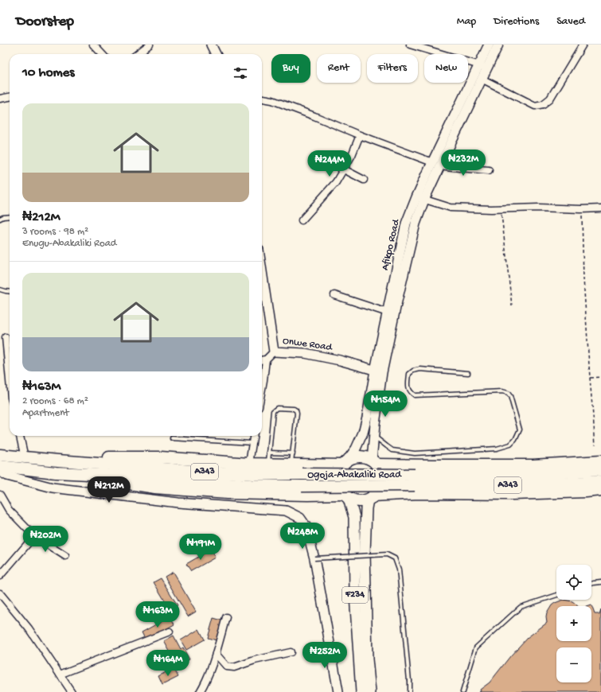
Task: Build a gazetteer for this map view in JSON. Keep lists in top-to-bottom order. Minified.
{"streets":{"highway":["A343","Ogoja-Abakaliki Road"],"main road":["Afikpo Road","Onwe Road","F234"]},"crossings":[["Afikpo Road","Onwe Road"],["Afikpo Road","F234"],["A343","Ogoja-Abakaliki Road"]],"page":{"header":"Doorstep","nav":["Map","Directions","Saved"],"chip":["Buy","Rent","Filters","New"],"heading":"10 homes","list":[{"name":"₦212M","note":"3 rooms · 98 m² · Enugu-Abakaliki Road"},{"name":"₦163M","note":"2 rooms · 68 m² · Apartment"}],"price":["₦232M","₦244M","₦154M","₦212M","₦248M","₦202M","₦191M","₦163M","₦252M","₦164M"],"map_buttons":["+","−"]}}
